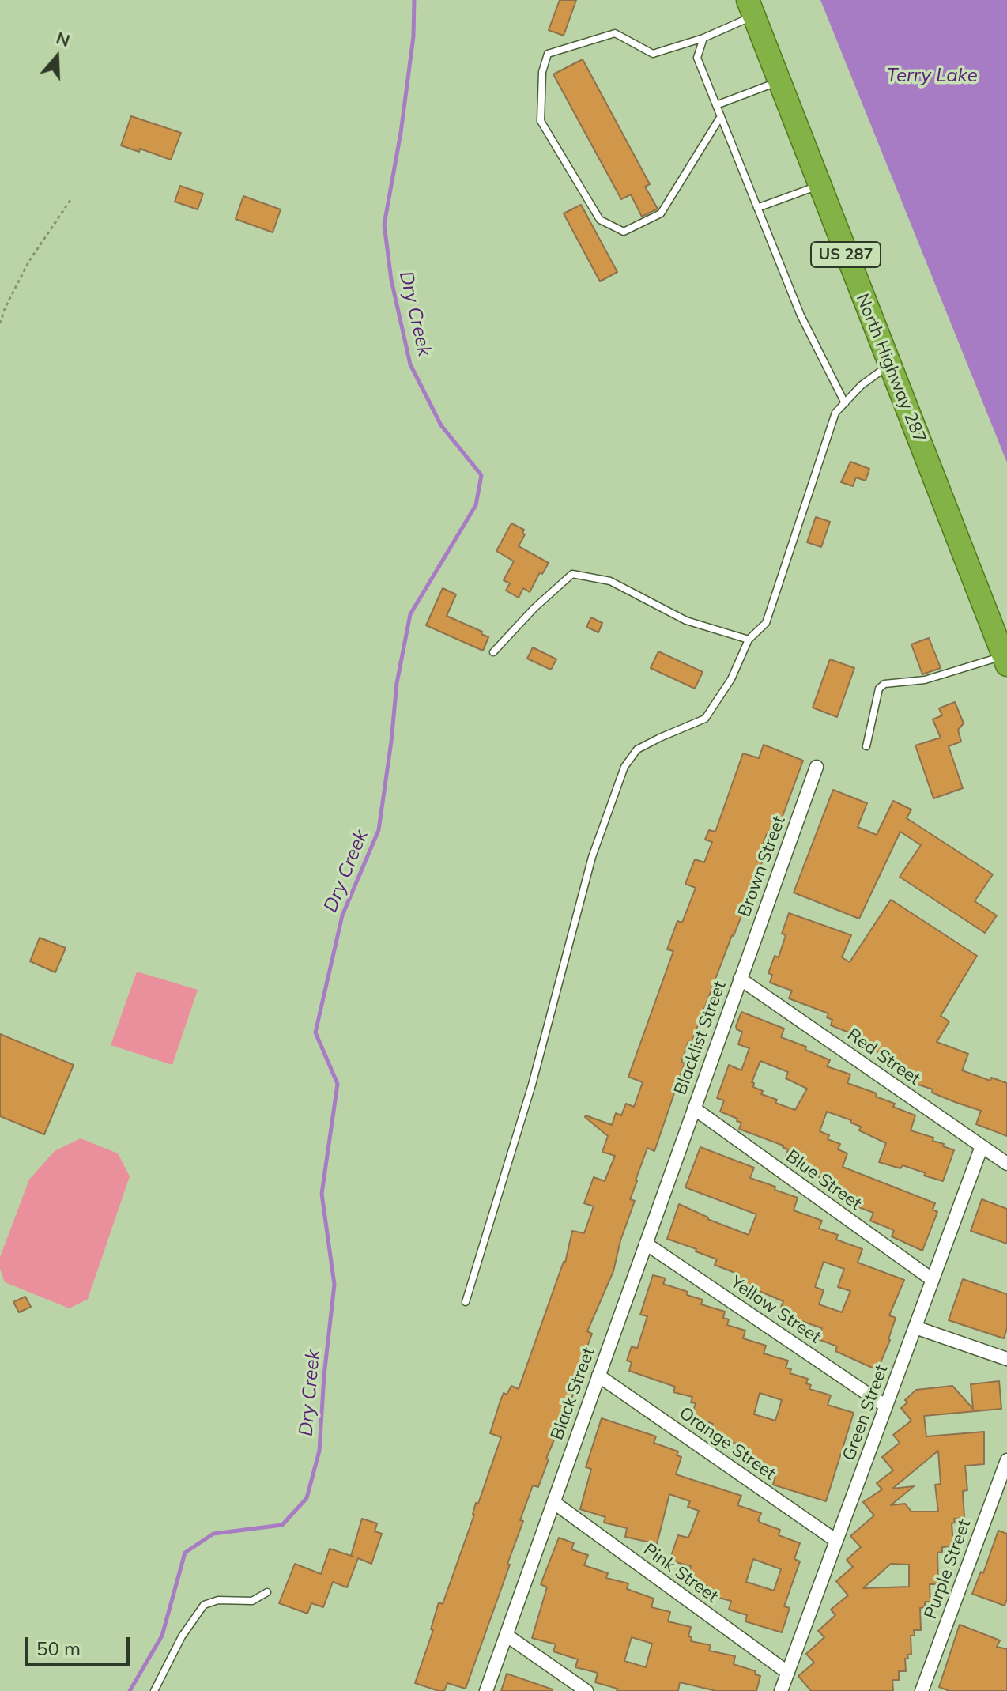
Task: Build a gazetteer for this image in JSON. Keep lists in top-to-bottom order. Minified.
{"streets":{"highway":["US 287","North Highway 287"],"street":["Brown Street","Blacklist Street","Red Street","Blue Street","Yellow Street","Black Street","Green Street","Orange Street","Purple Street","Pink Street"]},"crossings":[["Brown Street","Blacklist Street"],["Brown Street","Red Street"],["Blacklist Street","Red Street"],["Blacklist Street","Blue Street"],["Blacklist Street","Black Street"],["Red Street","Green Street"],["Blue Street","Black Street"],["Blue Street","Green Street"],["Yellow Street","Black Street"],["Yellow Street","Green Street"],["Black Street","Orange Street"],["Black Street","Pink Street"],["Green Street","Orange Street"],["Green Street","Pink Street"]],"water":["Terry Lake","Dry Creek"],"scale_bar":"50 m","north":"top"}
